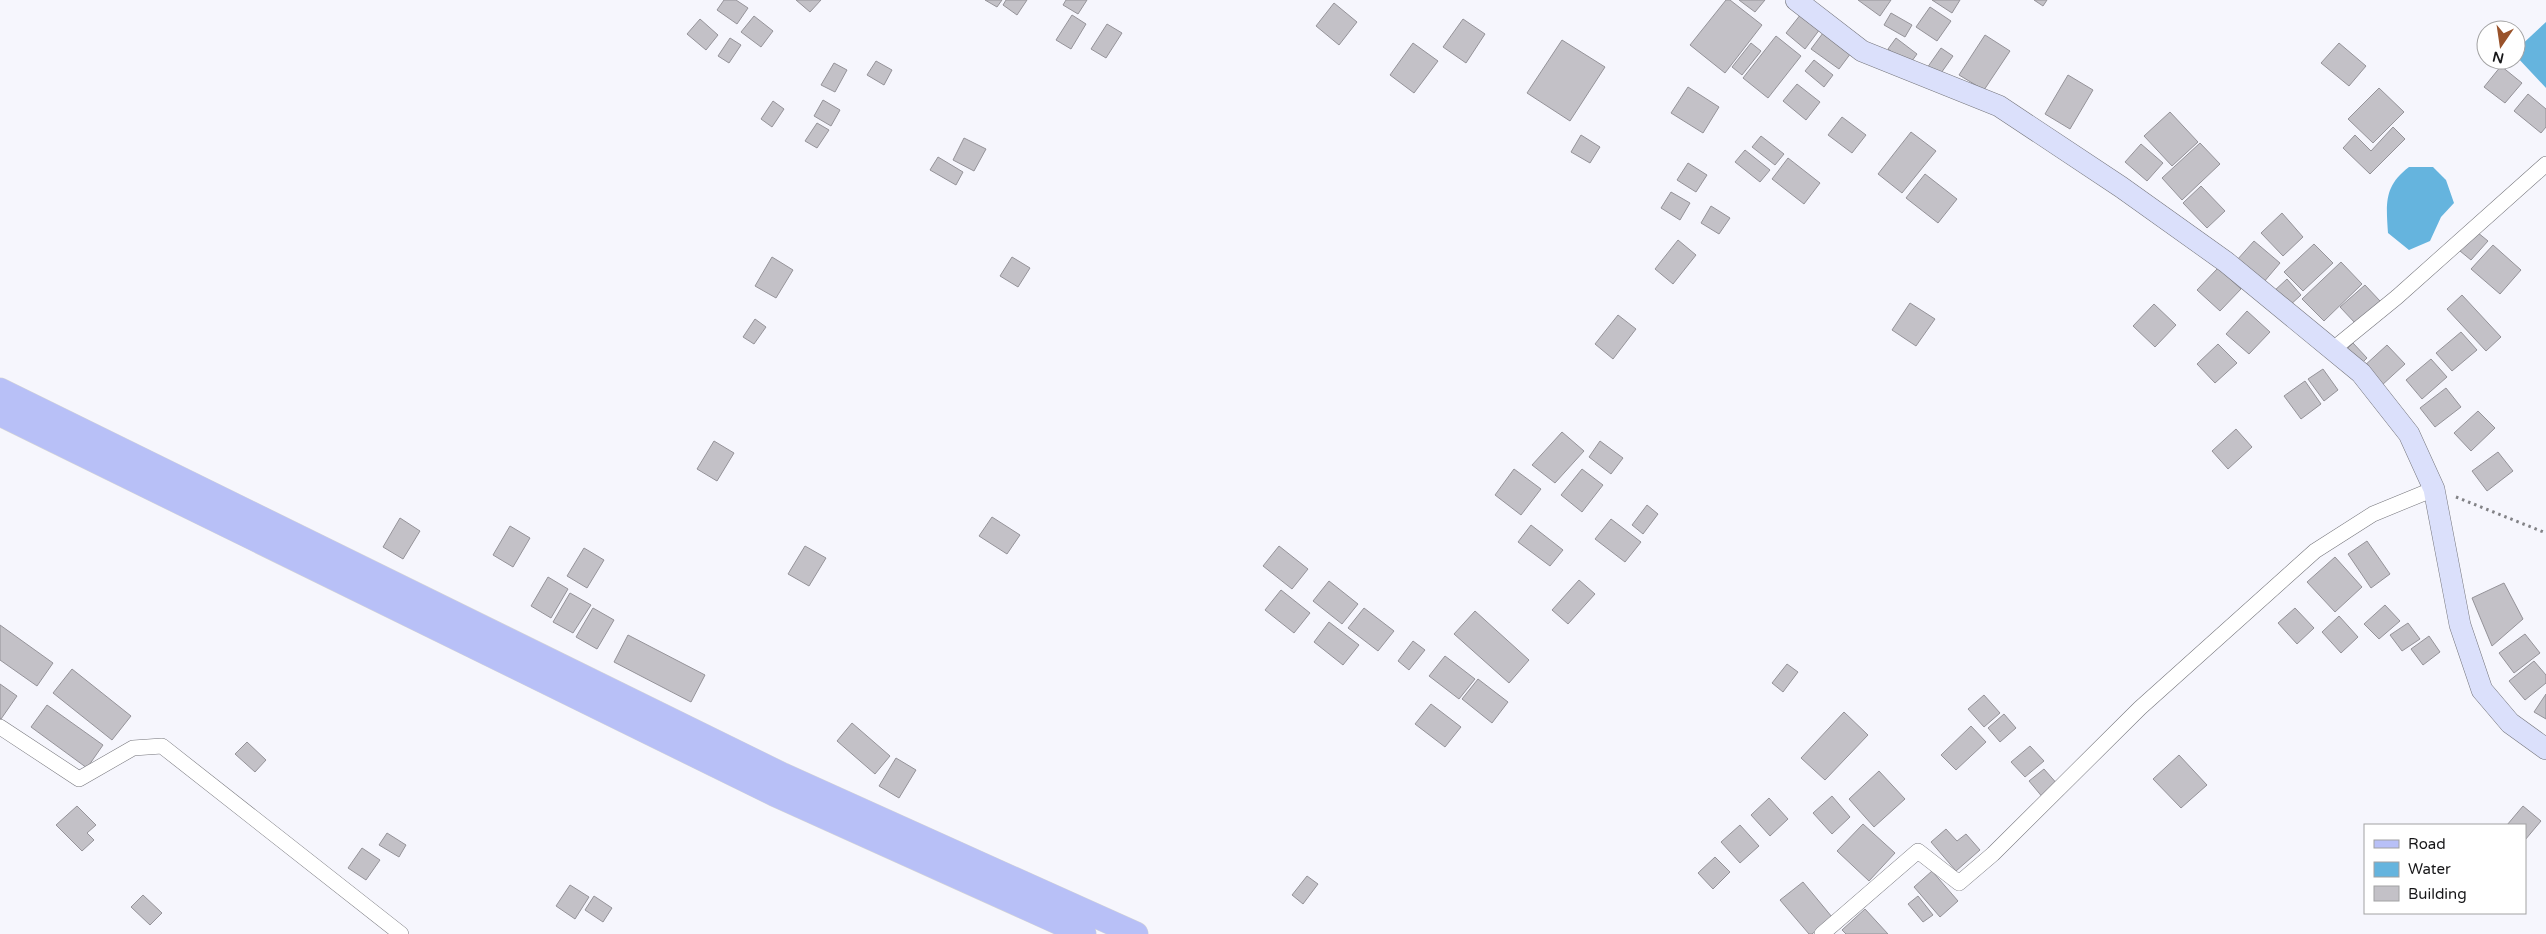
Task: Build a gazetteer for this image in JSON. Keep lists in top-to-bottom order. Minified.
{"legend":["Road","Water","Building"],"north":"bottom"}
